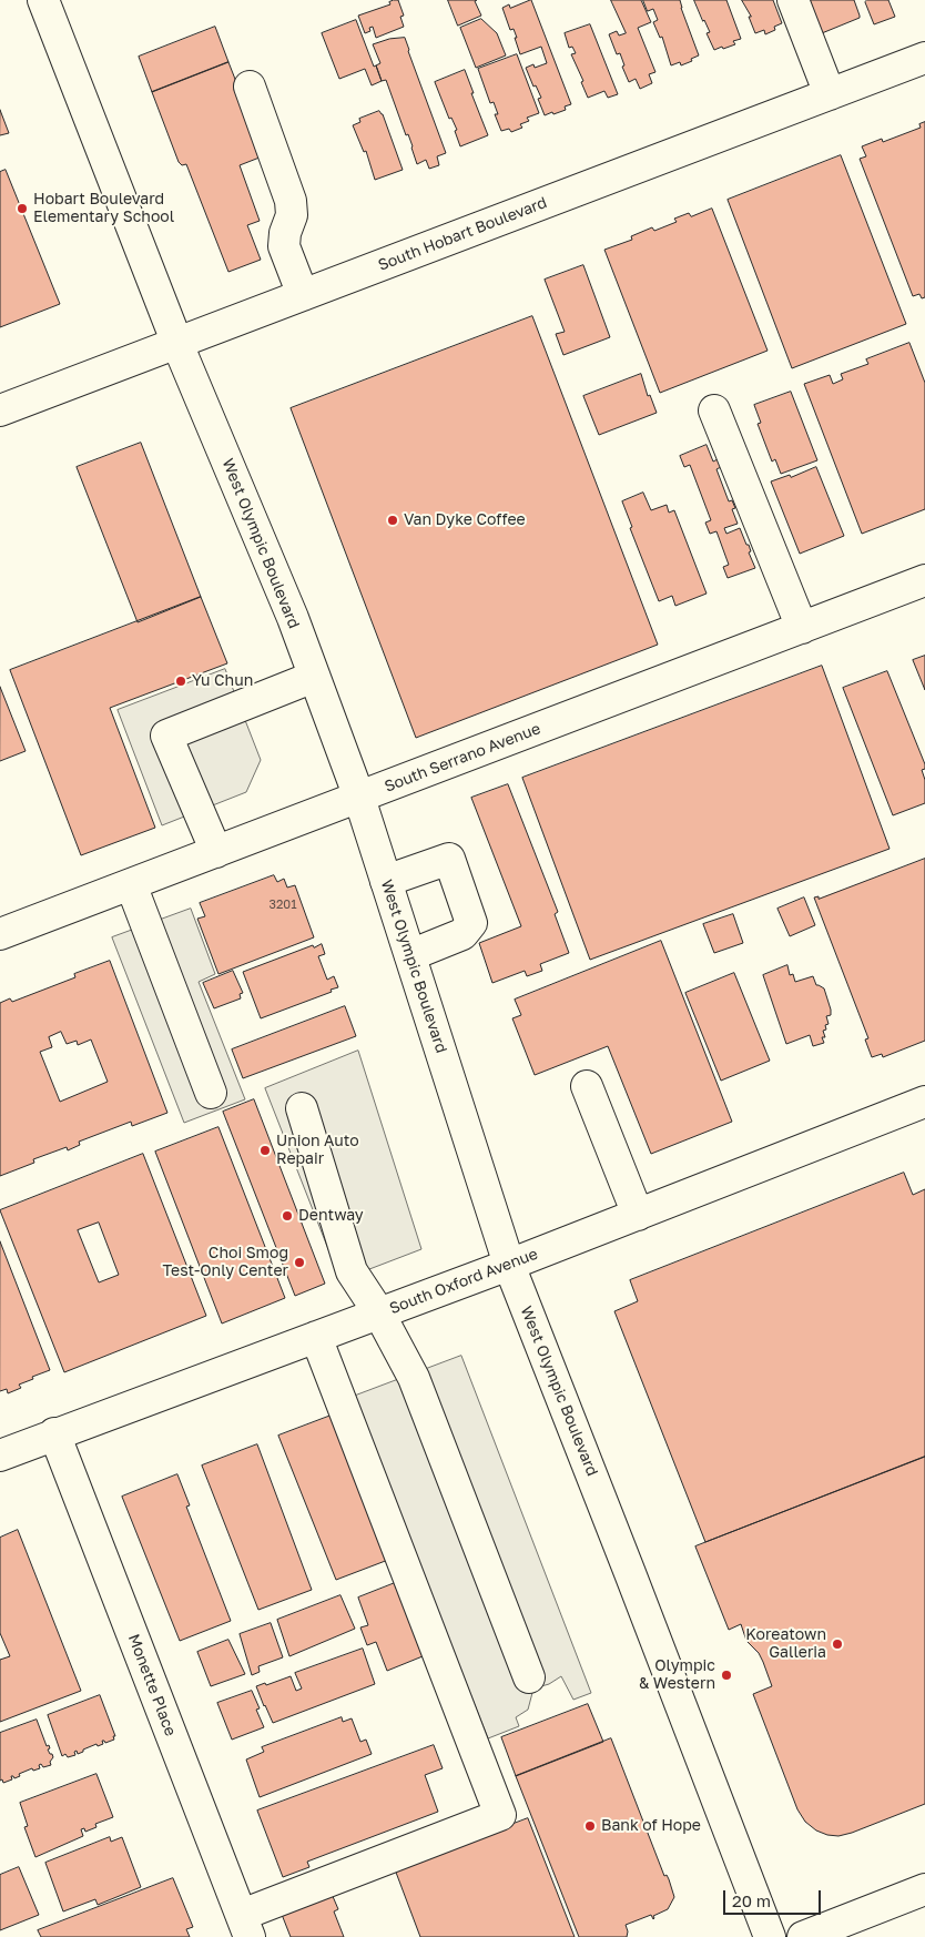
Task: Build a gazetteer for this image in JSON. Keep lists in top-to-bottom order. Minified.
{"streets":{"street":["South Hobart Boulevard","West Olympic Boulevard","South Serrano Avenue","South Oxford Avenue","Monette Place"]},"crossings":[["South Hobart Boulevard","West Olympic Boulevard"],["West Olympic Boulevard","South Serrano Avenue"],["West Olympic Boulevard","South Oxford Avenue"],["South Oxford Avenue","Monette Place"]],"places":["Hobart Boulevard Elementary School","Van Dyke Coffee","Yu Chun","Union Auto Repair","Dentway","Choi Smog Test-Only Center","Koreatown Galleria","Olympic & Western","Bank of Hope"],"house_numbers":["3201"],"scale_bar":"20 m"}
